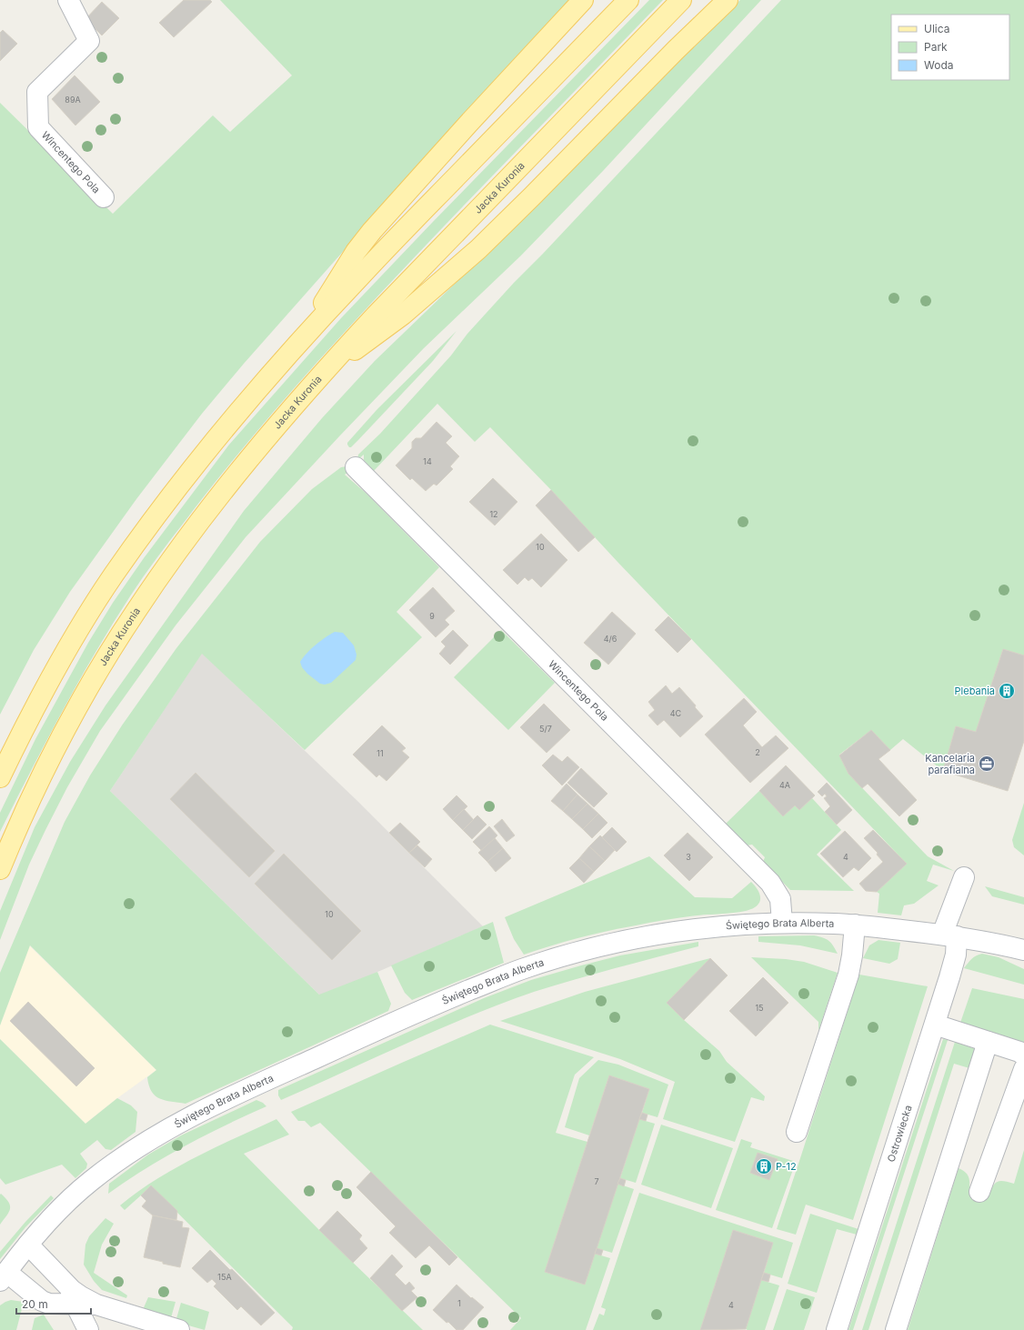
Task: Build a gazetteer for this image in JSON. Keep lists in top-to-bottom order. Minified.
{"streets":{"main road":["Jacka Kuronia"],"street":["Wincentego Pola","Świętego Brata Alberta","Ostrowiecka"]},"crossings":[["Wincentego Pola","Świętego Brata Alberta"],["Świętego Brata Alberta","Ostrowiecka"]],"places":{"building":["Plebania","P-12"],"office":["Kancelaria parafialna"]},"house_numbers":["89A","14","12","10","9","4/6","4C","5/7","2","11","4A","3","4","10","15","7","15A","1","4"],"legend":["Ulica","Park","Woda"],"scale_bar":"20 m"}
